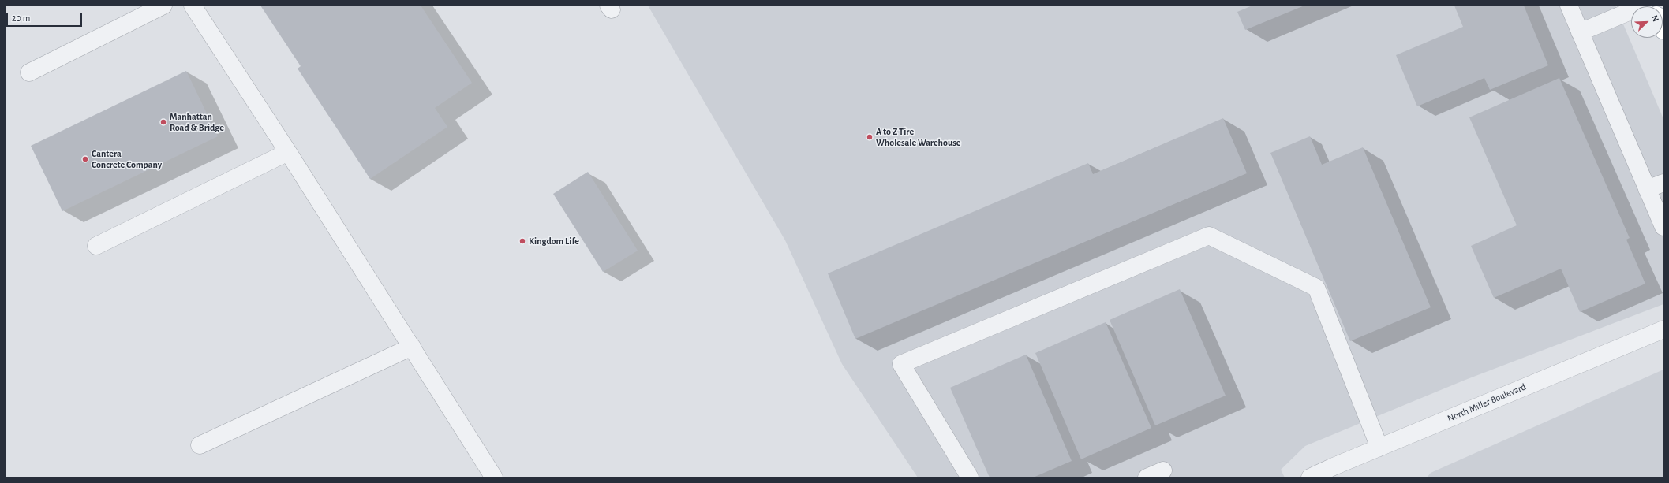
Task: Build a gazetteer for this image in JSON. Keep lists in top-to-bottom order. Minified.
{"streets":{"street":["North Miller Boulevard"]},"places":["Manhattan Road & Bridge","A to Z Tire Wholesale Warehouse","Cantera Concrete Company","Kingdom Life"],"scale_bar":"20 m","north":"top right"}
